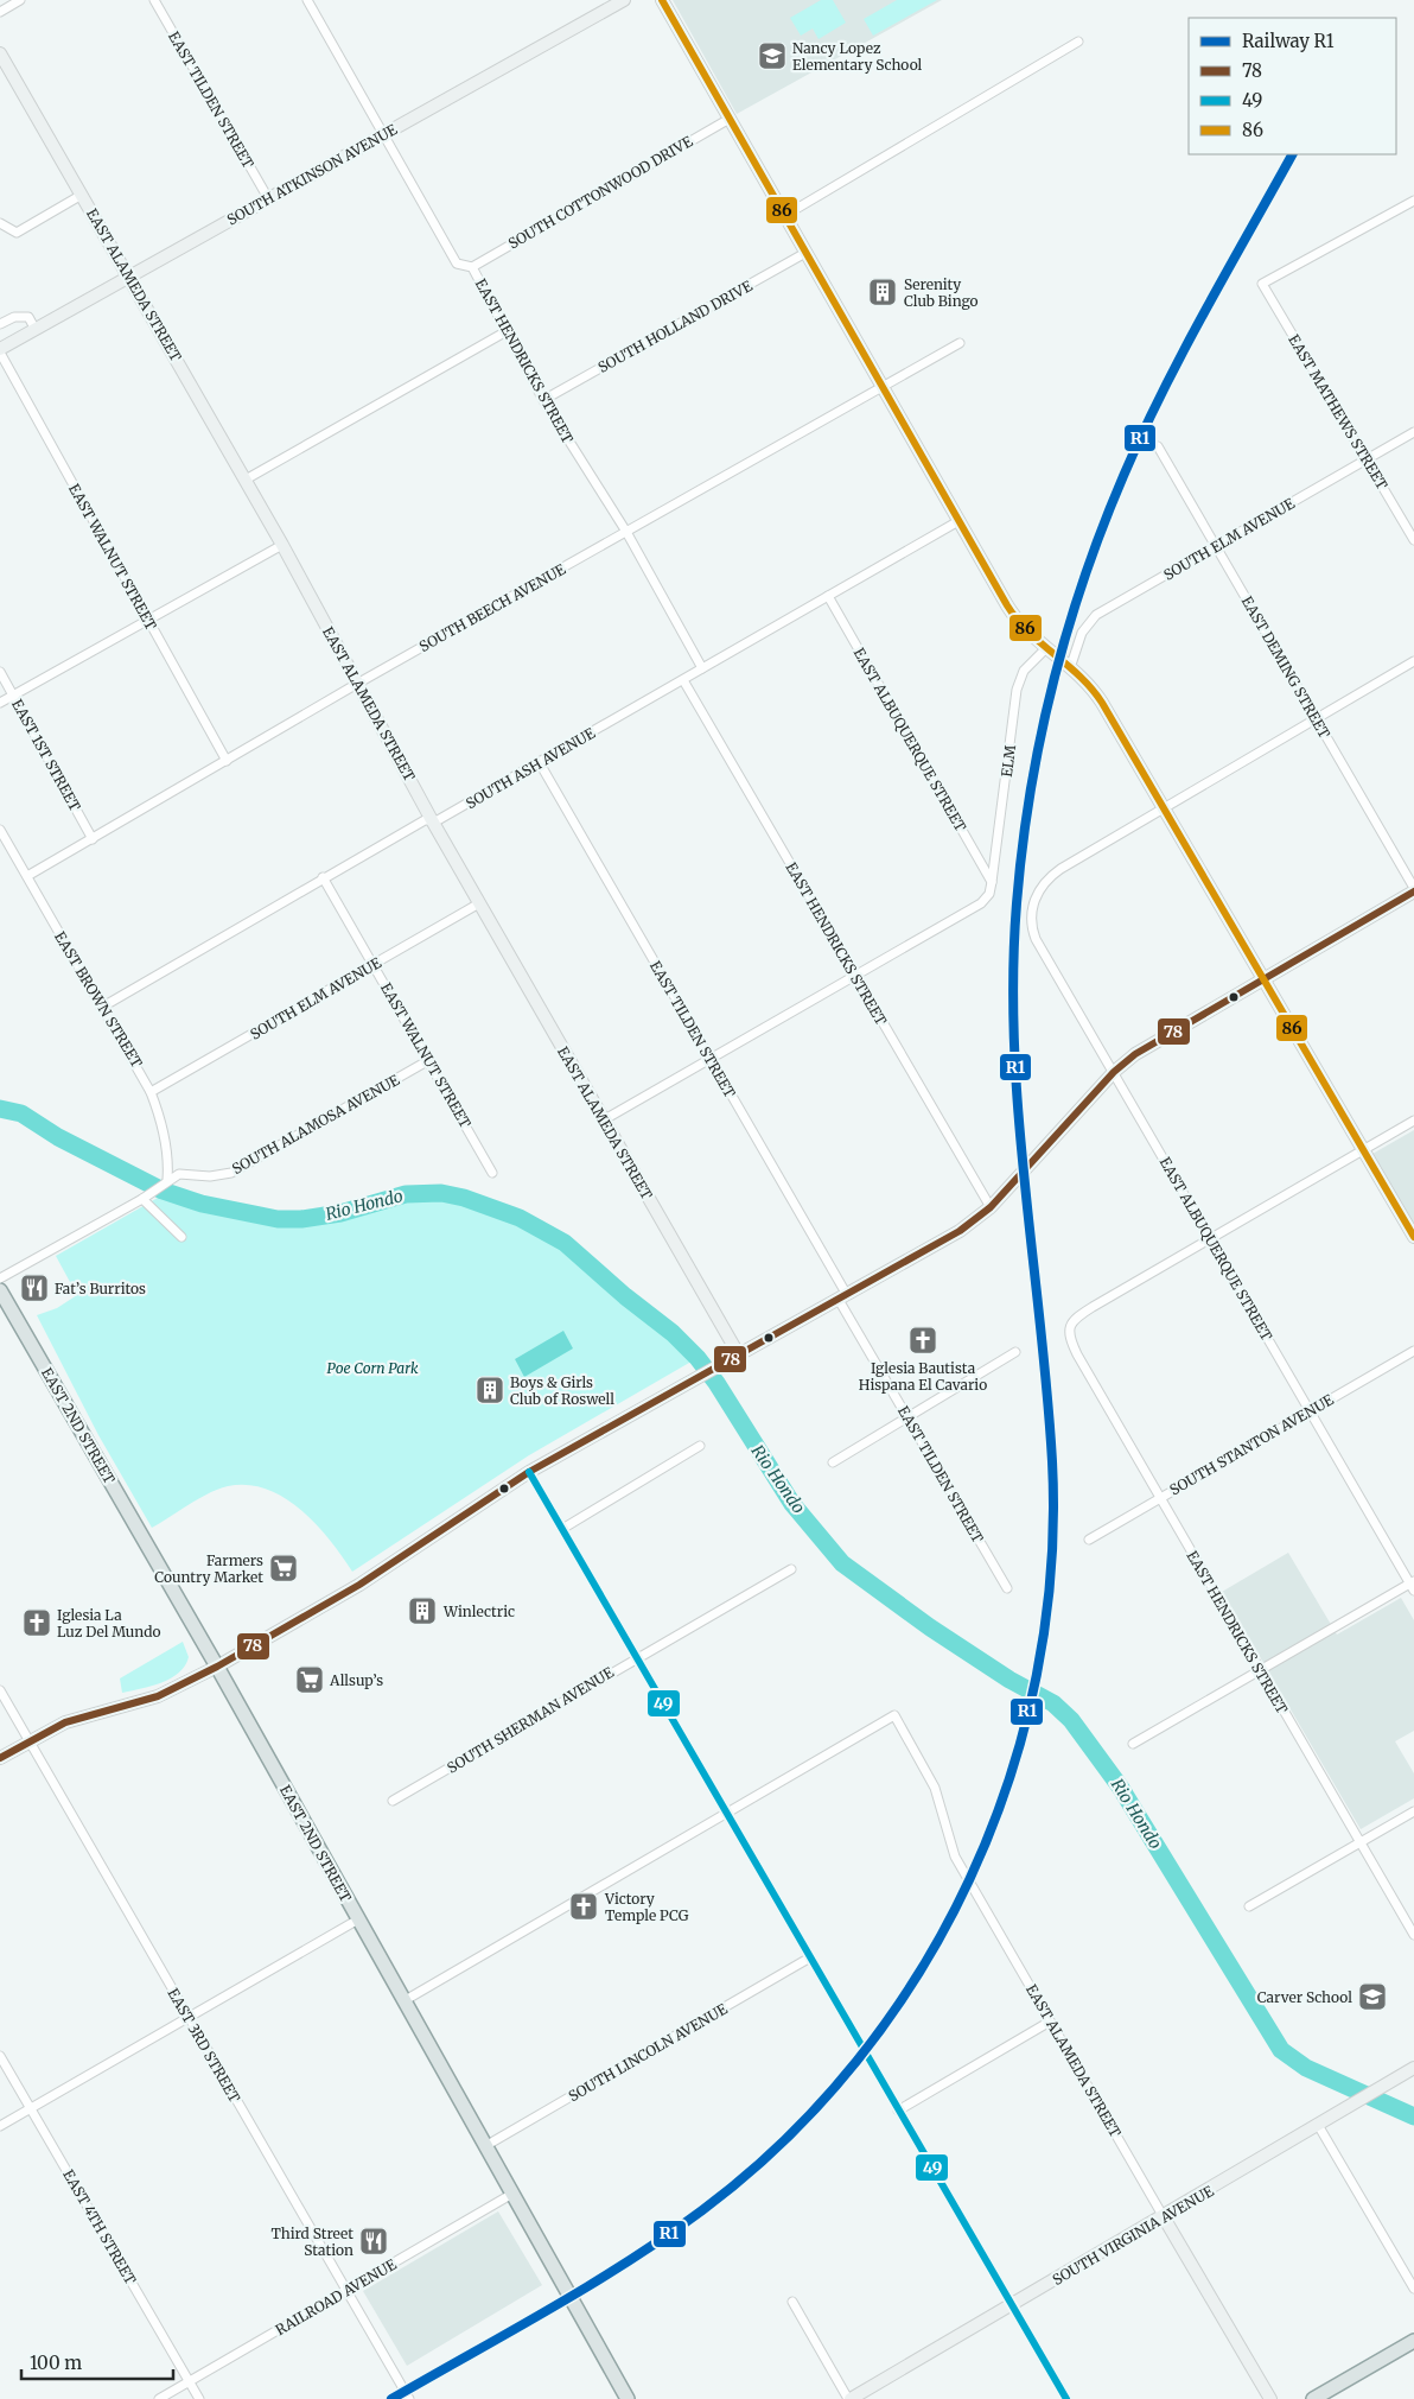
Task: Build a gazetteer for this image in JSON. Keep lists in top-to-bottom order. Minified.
{"streets":{"main road":["EAST 2ND STREET"],"street":["EAST TILDEN STREET","SOUTH ATKINSON AVENUE","SOUTH COTTONWOOD DRIVE","EAST ALAMEDA STREET","SOUTH HOLLAND DRIVE","EAST HENDRICKS STREET","EAST MATHEWS STREET","SOUTH ELM AVENUE","EAST WALNUT STREET","SOUTH BEECH AVENUE","EAST DEMING STREET","EAST ALBUQUERQUE STREET","EAST 1ST STREET","ELM","SOUTH ASH AVENUE","EAST BROWN STREET","SOUTH ALAMOSA AVENUE","SOUTH STANTON AVENUE","SOUTH SHERMAN AVENUE","EAST 3RD STREET","SOUTH LINCOLN AVENUE","EAST 4TH STREET","SOUTH VIRGINIA AVENUE","RAILROAD AVENUE"]},"crossings":[["EAST TILDEN STREET","SOUTH ATKINSON AVENUE"],["EAST TILDEN STREET","SOUTH ASH AVENUE"],["SOUTH ATKINSON AVENUE","EAST ALAMEDA STREET"],["SOUTH ATKINSON AVENUE","EAST HENDRICKS STREET"],["SOUTH ATKINSON AVENUE","EAST WALNUT STREET"],["SOUTH COTTONWOOD DRIVE","EAST HENDRICKS STREET"],["EAST ALAMEDA STREET","SOUTH ELM AVENUE"],["EAST ALAMEDA STREET","SOUTH BEECH AVENUE"],["EAST ALAMEDA STREET","SOUTH ASH AVENUE"],["EAST ALAMEDA STREET","SOUTH VIRGINIA AVENUE"],["SOUTH HOLLAND DRIVE","EAST HENDRICKS STREET"],["EAST HENDRICKS STREET","SOUTH BEECH AVENUE"],["EAST HENDRICKS STREET","EAST ALBUQUERQUE STREET"],["EAST HENDRICKS STREET","SOUTH ASH AVENUE"],["EAST HENDRICKS STREET","SOUTH STANTON AVENUE"],["EAST MATHEWS STREET","SOUTH ELM AVENUE"],["SOUTH ELM AVENUE","EAST WALNUT STREET"],["SOUTH ELM AVENUE","EAST DEMING STREET"],["SOUTH ELM AVENUE","EAST BROWN STREET"],["EAST WALNUT STREET","SOUTH BEECH AVENUE"],["EAST WALNUT STREET","SOUTH ASH AVENUE"],["EAST WALNUT STREET","SOUTH ALAMOSA AVENUE"],["SOUTH BEECH AVENUE","EAST 1ST STREET"],["SOUTH BEECH AVENUE","EAST BROWN STREET"],["EAST ALBUQUERQUE STREET","ELM"],["EAST ALBUQUERQUE STREET","SOUTH ASH AVENUE"],["EAST ALBUQUERQUE STREET","SOUTH STANTON AVENUE"],["SOUTH ASH AVENUE","EAST BROWN STREET"],["EAST BROWN STREET","SOUTH ALAMOSA AVENUE"],["EAST 2ND STREET","SOUTH LINCOLN AVENUE"],["EAST 2ND STREET","RAILROAD AVENUE"],["EAST 3RD STREET","RAILROAD AVENUE"],["EAST 4TH STREET","RAILROAD AVENUE"]],"water":["Rio Hondo"],"parks":["Poe Corn Park"],"places":{"school or university":["Nancy Lopez Elementary School","Carver School"],"building":["Serenity Club Bingo","Boys & Girls Club of Roswell","Winlectric"],"restaurant":["Fat’s Burritos","Third Street Station"],"church":["Iglesia Bautista Hispana El Cavario","Iglesia La Luz Del Mundo","Victory Temple PCG"],"supermarket":["Farmers Country Market","Allsup’s"]},"lines":["transit line 86","rail line R1","transit line 78","transit line 49"],"legend":["Railway R1","78","49","86"],"scale_bar":"100 m"}
